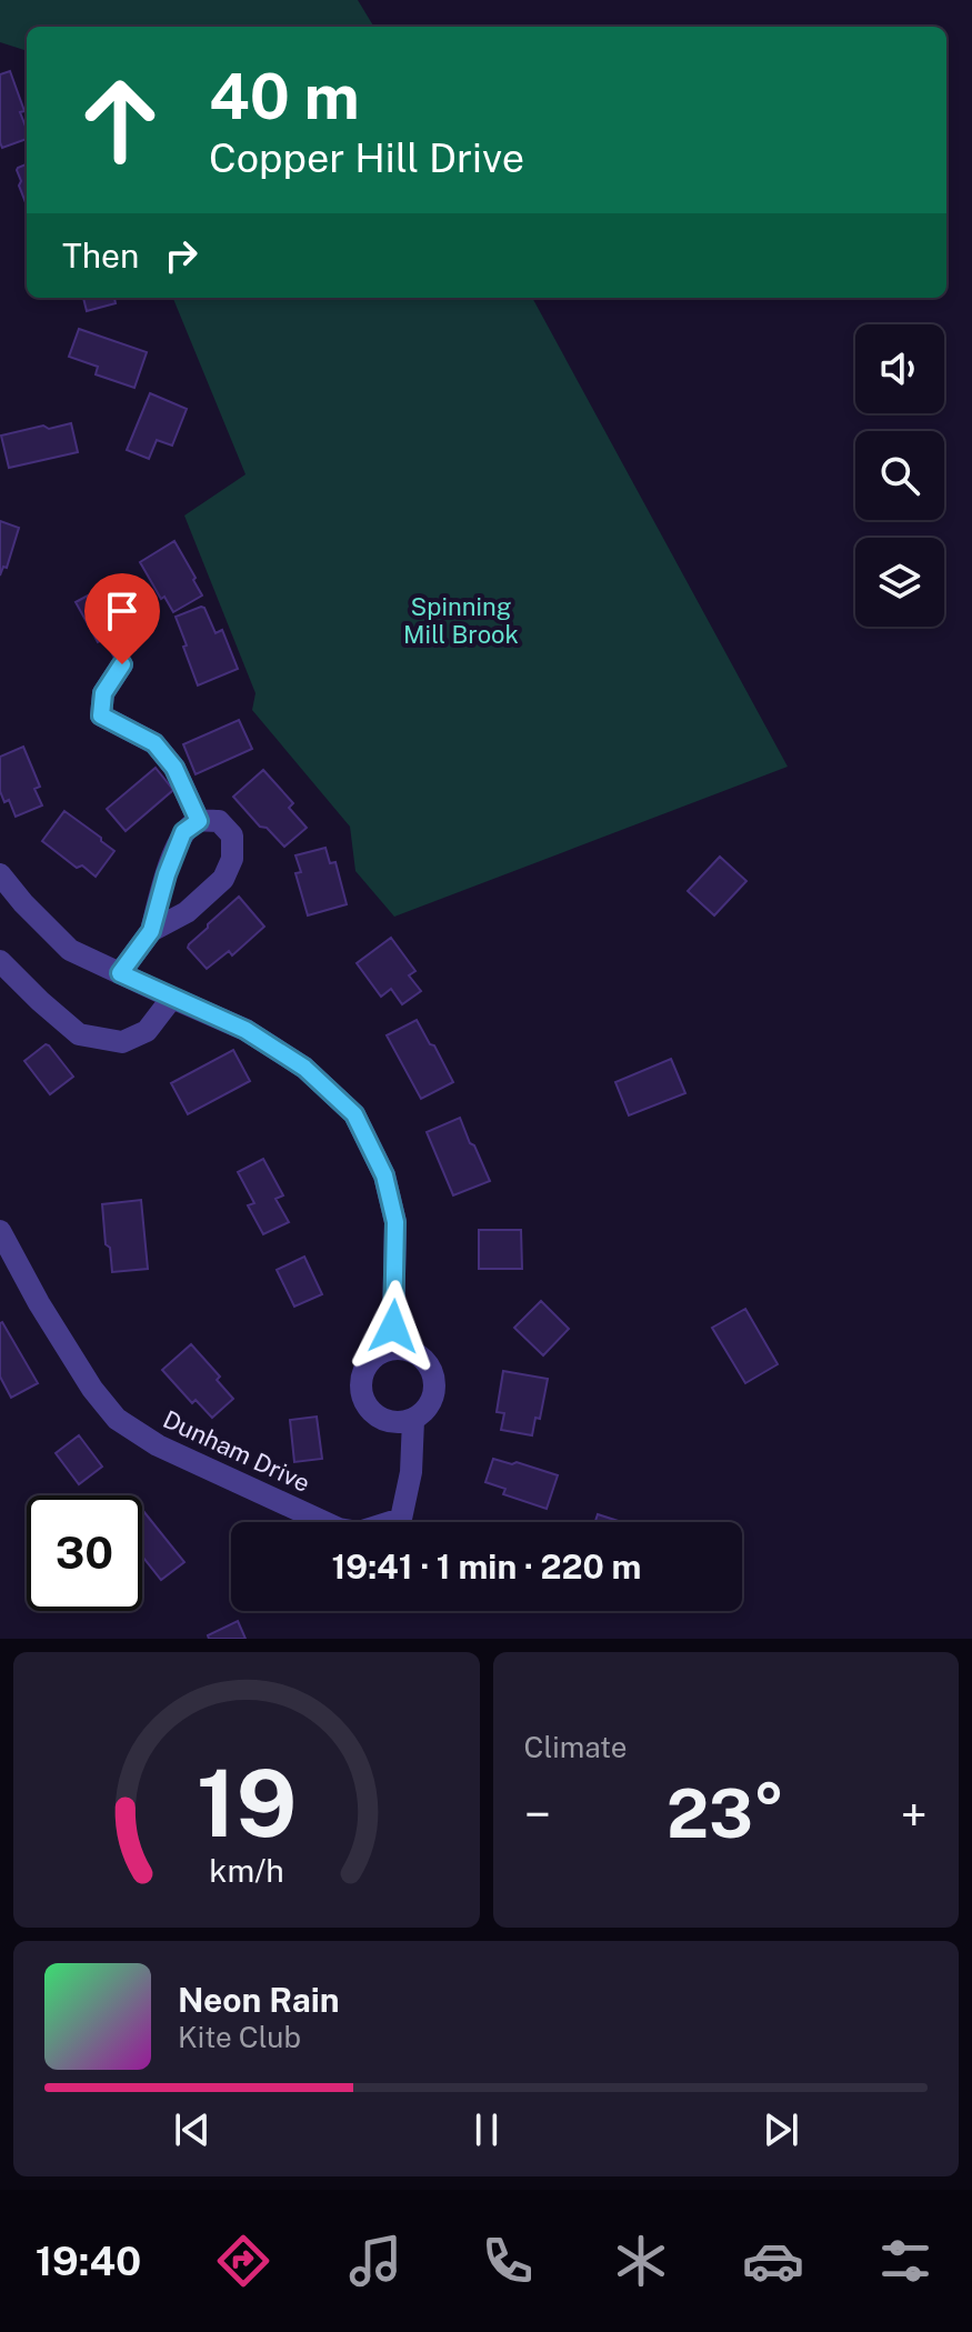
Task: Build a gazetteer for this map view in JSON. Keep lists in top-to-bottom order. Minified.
{"streets":{"street":["Dunham Drive"]},"parks":["Spinning Mill Brook"],"page":{"turn":["40 m","Copper Hill Drive"],"then":"Then","limit":"30","trip":"19:41 · 1 min · 220 m","tile":"Climate","heat":["−","23°","+"],"song":["Neon Rain","Kite Club"],"tabs":"19:40","gauge":["19","km/h"]}}
